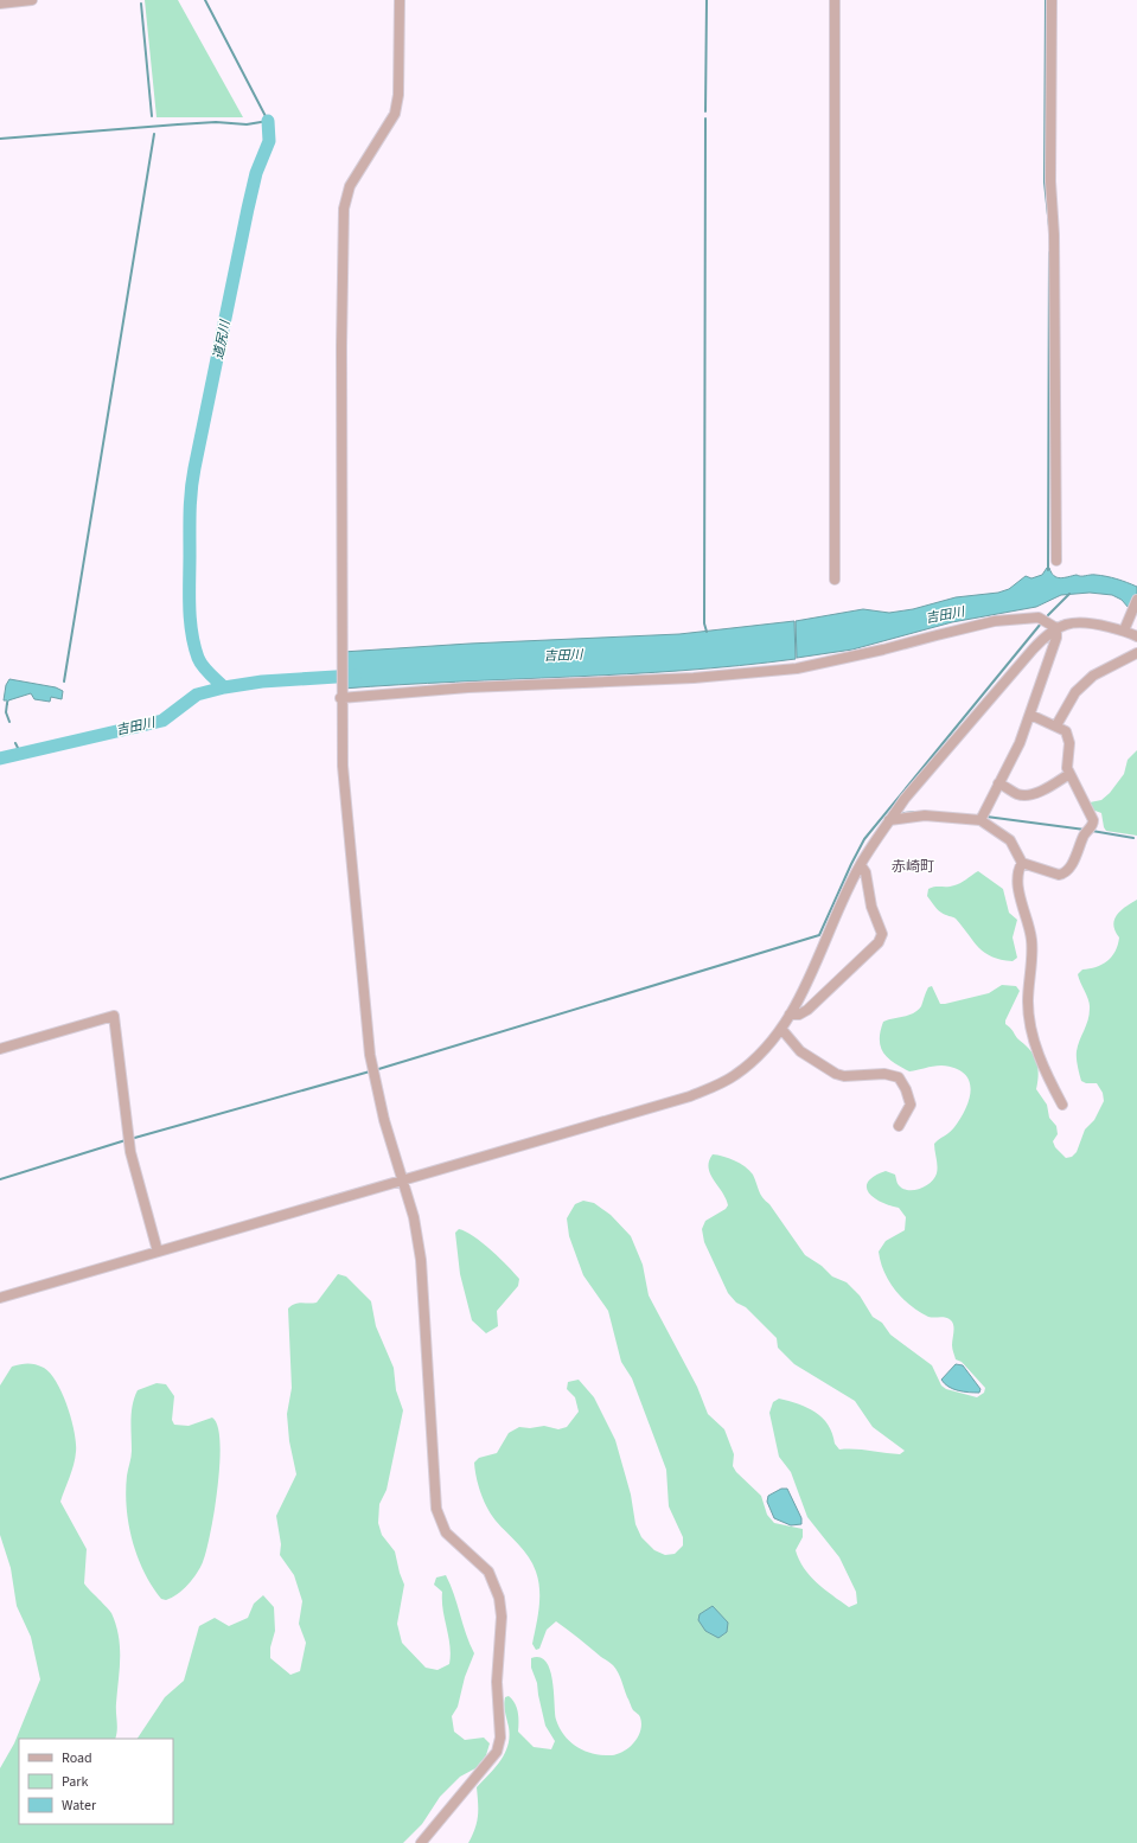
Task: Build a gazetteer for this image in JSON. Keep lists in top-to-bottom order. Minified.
{"districts":["赤崎町"],"water":["道尻川","吉田川"],"legend":["Road","Park","Water"]}
